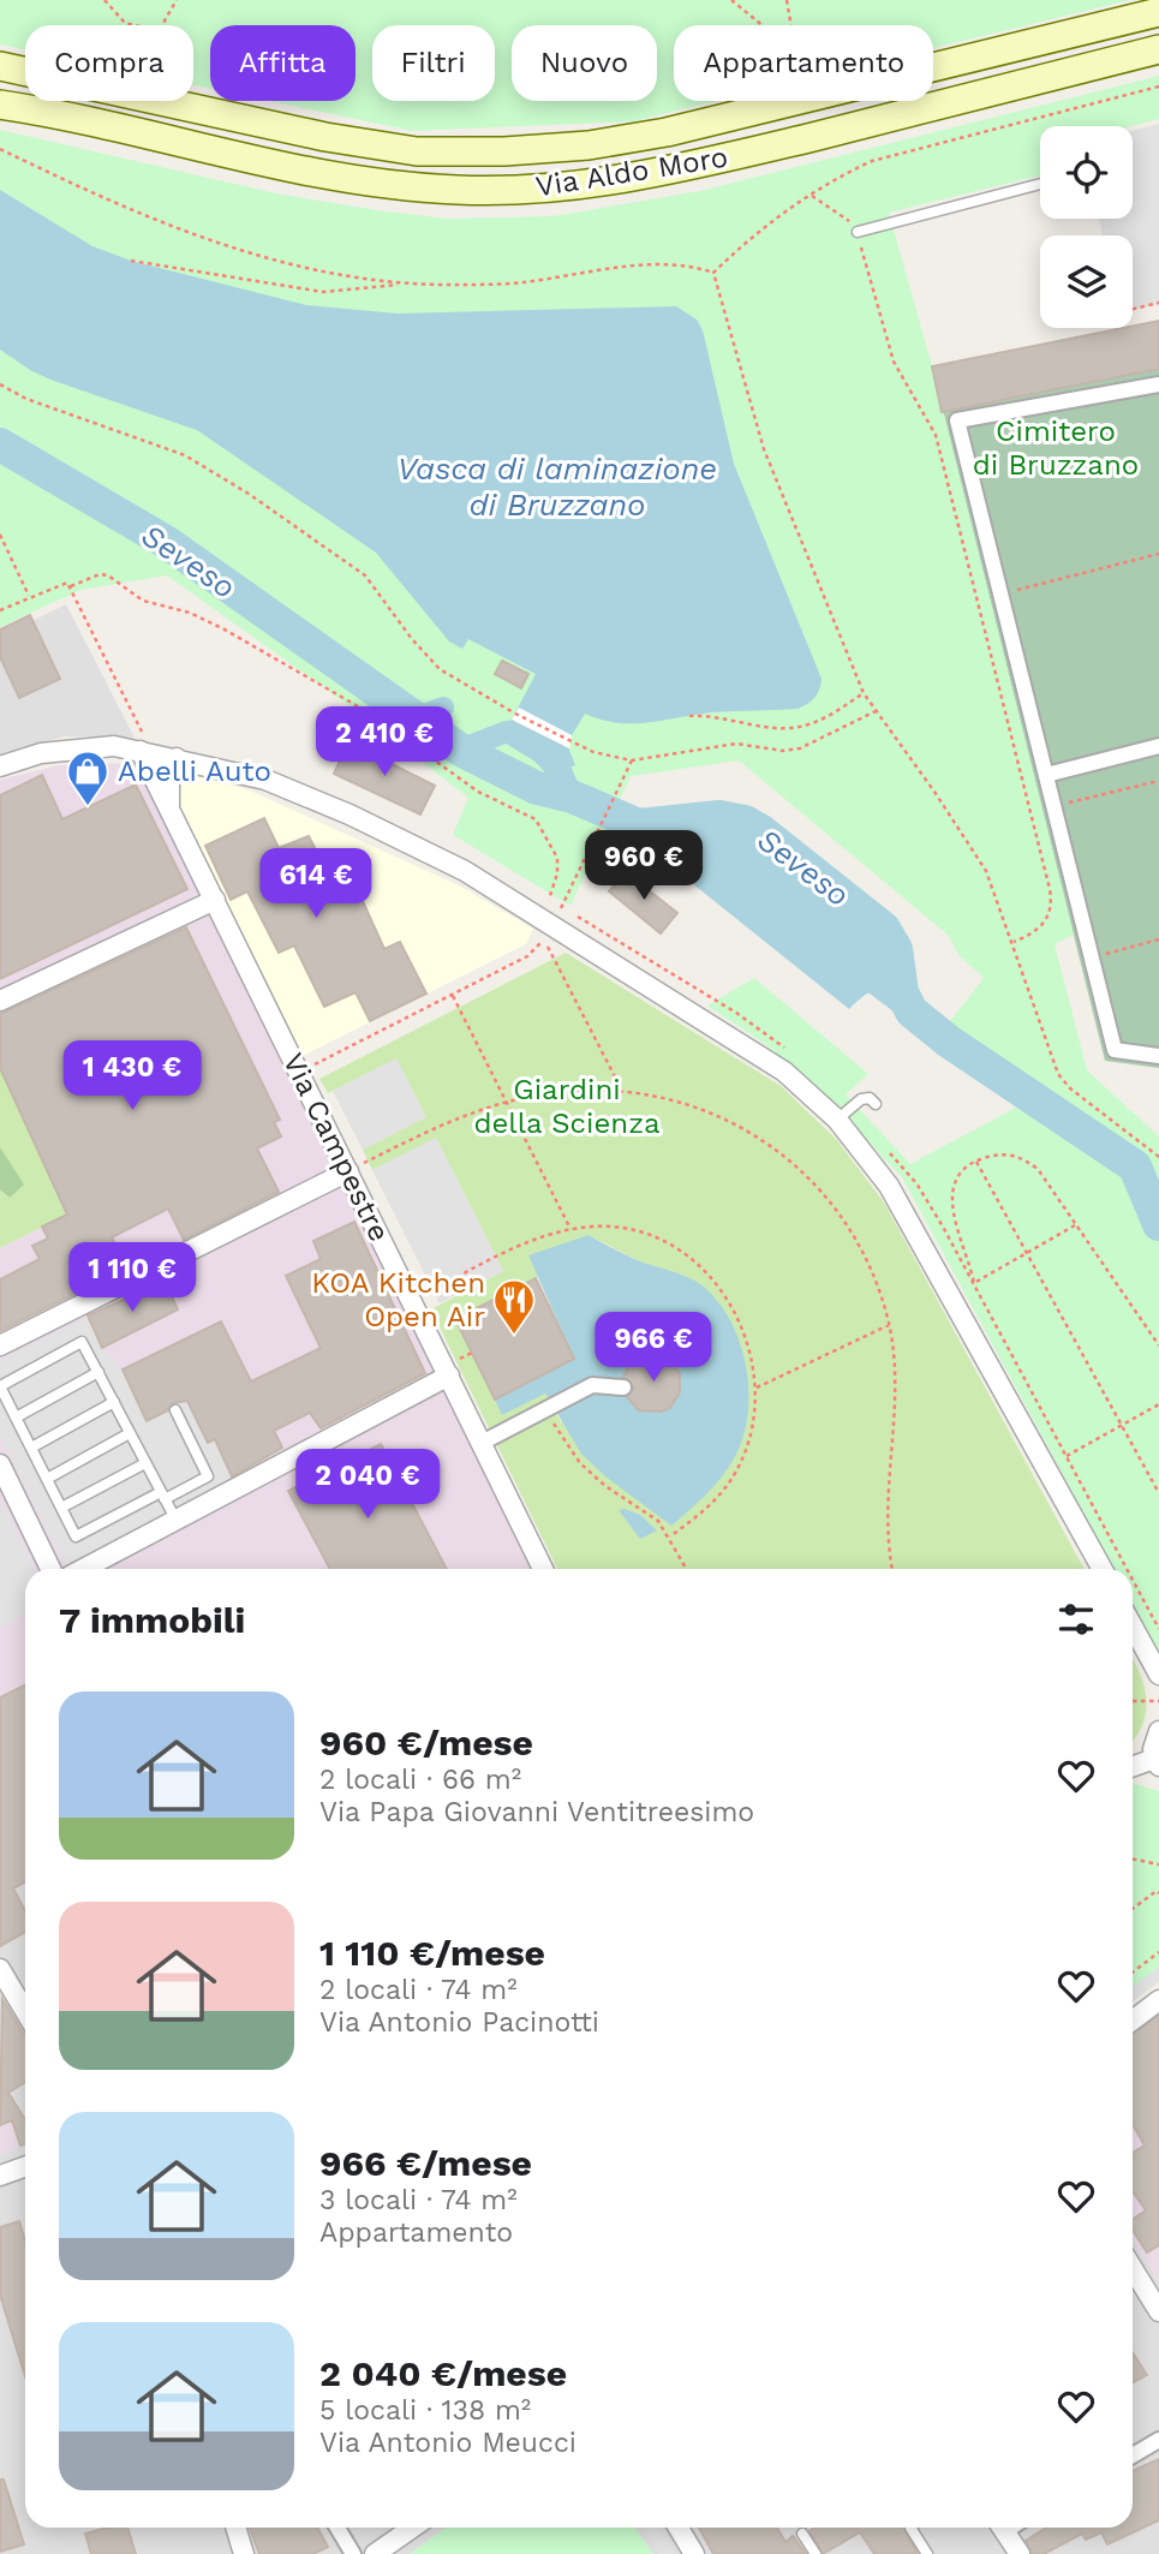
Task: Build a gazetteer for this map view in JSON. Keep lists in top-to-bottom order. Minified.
{"streets":{"main road":["Via Aldo Moro"],"street":["Via Campestre"]},"water":["Vasca di laminazione di Bruzzano","Seveso"],"parks":["Cimitero di Bruzzano","Giardini della Scienza"],"places":{"shop":["Abelli Auto"],"restaurant":["KOA Kitchen Open Air"]},"page":{"chip":["Compra","Affitta","Filtri","Nuovo","Appartamento"],"price":["2 410 €","960 €","614 €","1 430 €","1 110 €","966 €","2 040 €"],"heading":"7 immobili","list":[{"name":"960 €/mese","note":"2 locali · 66 m² · Via Papa Giovanni Ventitreesimo"},{"name":"1 110 €/mese","note":"2 locali · 74 m² · Via Antonio Pacinotti"},{"name":"966 €/mese","note":"3 locali · 74 m² · Appartamento"},{"name":"2 040 €/mese","note":"5 locali · 138 m² · Via Antonio Meucci"}]}}
